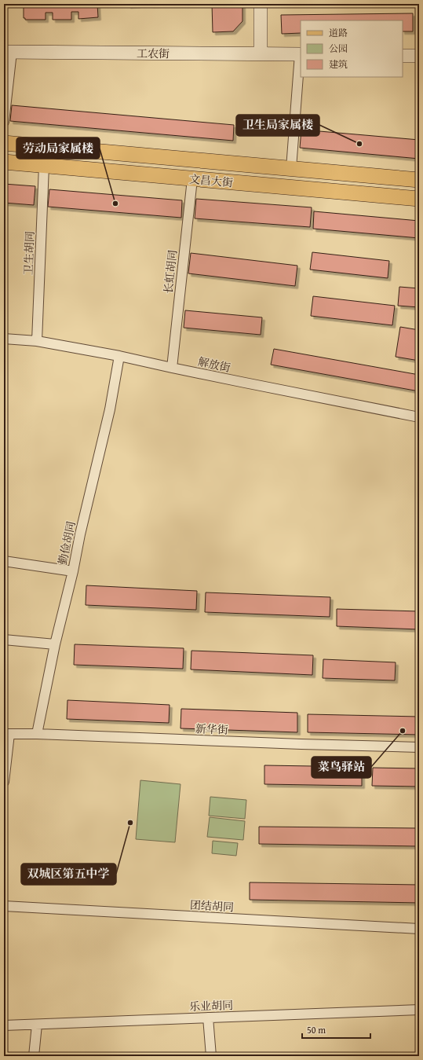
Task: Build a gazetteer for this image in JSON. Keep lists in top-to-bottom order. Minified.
{"streets":{"main road":["工农街","文昌大街"],"street":["卫生胡同","长虹胡同","解放街","勤俭胡同","新华街","团结胡同","乐业胡同"]},"crossings":[["文昌大街","卫生胡同"],["文昌大街","长虹胡同"],["卫生胡同","解放街"],["长虹胡同","解放街"],["解放街","勤俭胡同"],["勤俭胡同","新华街"]],"places":["卫生局家属楼","劳动局家属楼","菜鸟驿站","双城区第五中学"],"legend":["道路","公园","建筑"],"scale_bar":"50 m"}
